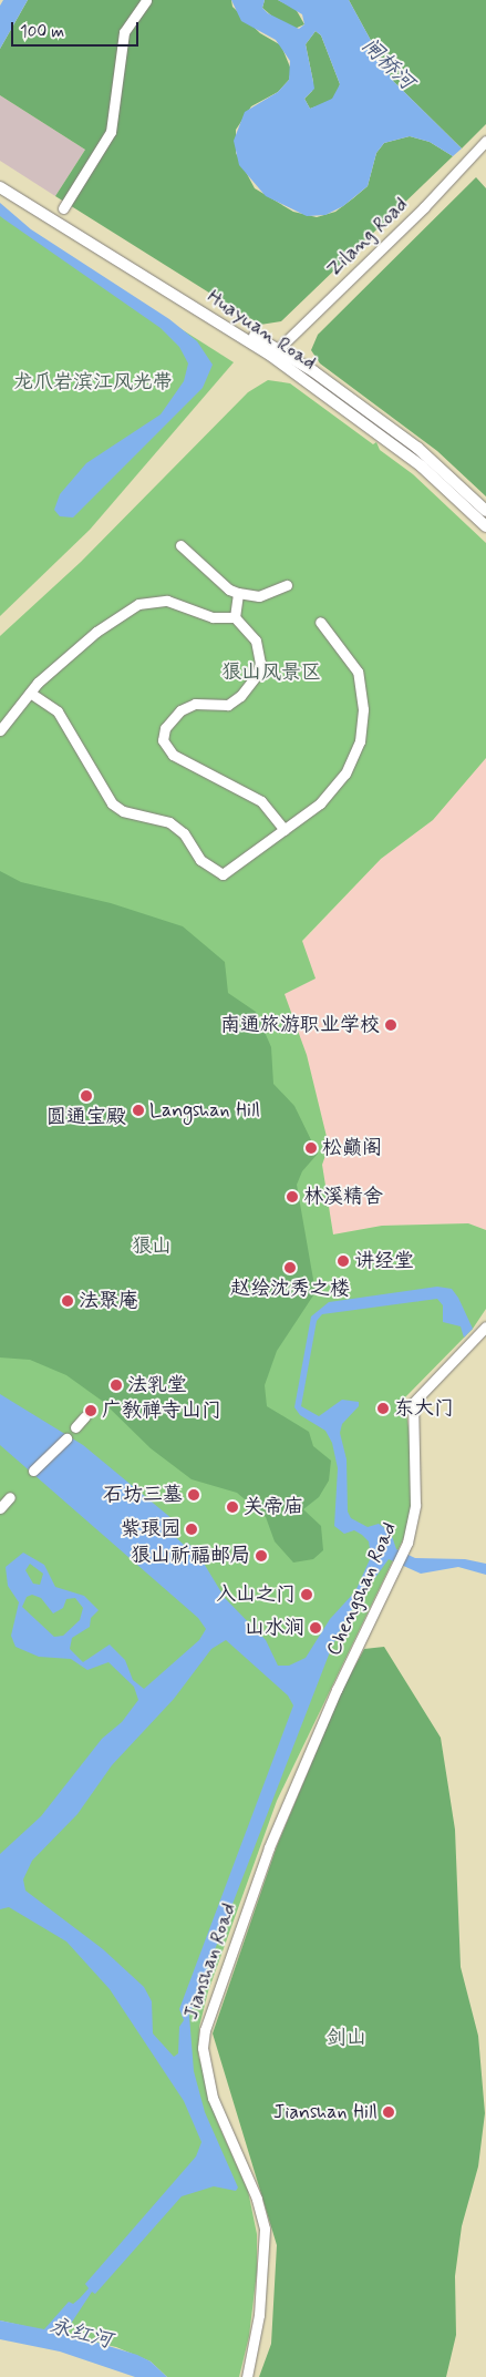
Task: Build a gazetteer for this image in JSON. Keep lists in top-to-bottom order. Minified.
{"streets":{"main road":["Huayuan Road"],"street":["Zilang Road","Chengshan Road","Jianshan Road"]},"crossings":[["Zilang Road","Huayuan Road"],["Chengshan Road","Jianshan Road"]],"water":["闸桥河","永红河"],"parks":["龙爪岩滨江风光带","狼山风景区","狼山","剑山"],"places":["南通旅游职业学校","圆通宝殿","Langshan Hill","松巅阁","林溪精舍","讲经堂","赵绘沈秀之楼","法聚庵","法乳堂","东大门","广教禅寺山门","石坊三墓","关帝庙","紫琅园","狼山祈福邮局","入山之门","山水涧","Jianshan Hill"],"scale_bar":"100 m"}
